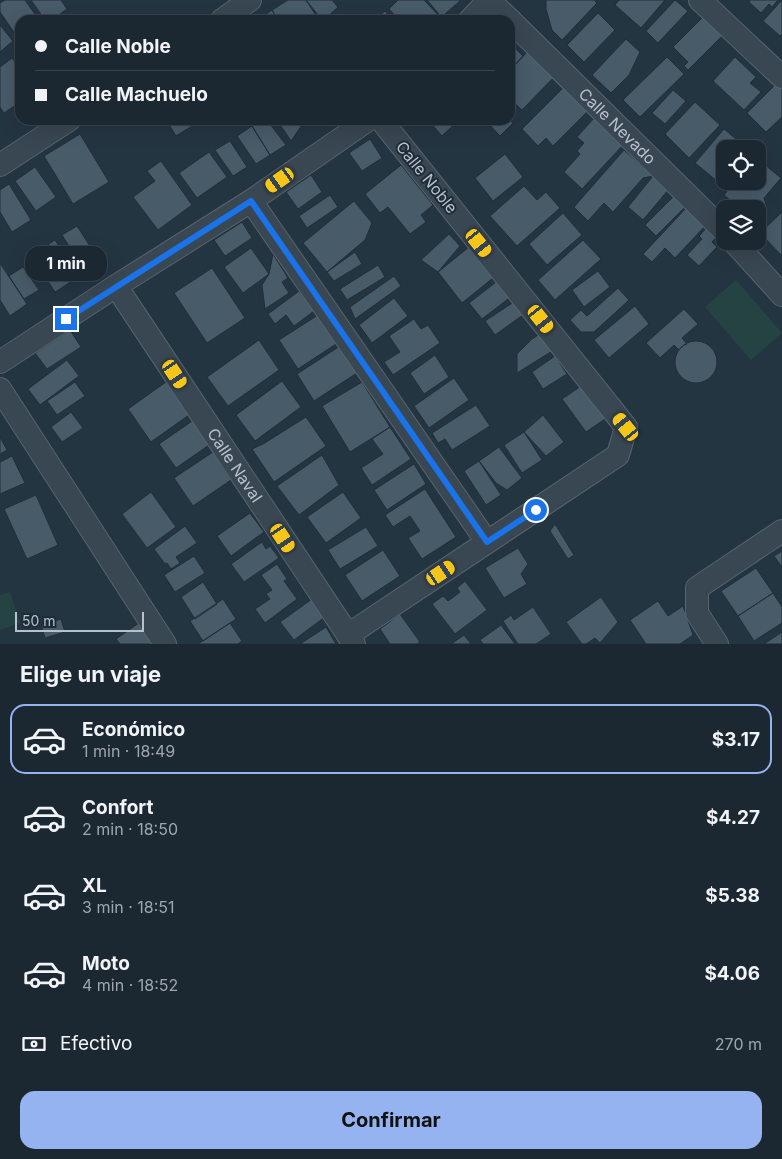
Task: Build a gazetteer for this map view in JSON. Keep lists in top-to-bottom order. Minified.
{"streets":{"street":["Calle Nevado","Calle Noble","Calle Naval"]},"crossings":[["Calle Noble","Calle Naval"]],"scale_bar":"50 m","page":{"banner":["Calle Noble","Calle Machuelo"],"bubble":"1 min","scale":"50 m","heading":"Elige un viaje","list":[{"name":"Económico","note":"1 min · 18:49","value":"$3.17"},{"name":"Confort","note":"2 min · 18:50","value":"$4.27"},{"name":"XL","note":"3 min · 18:51","value":"$5.38"},{"name":"Moto","note":"4 min · 18:52","value":"$4.06"}],"pay":["Efectivo","270 m"],"buttons":"Confirmar"}}
